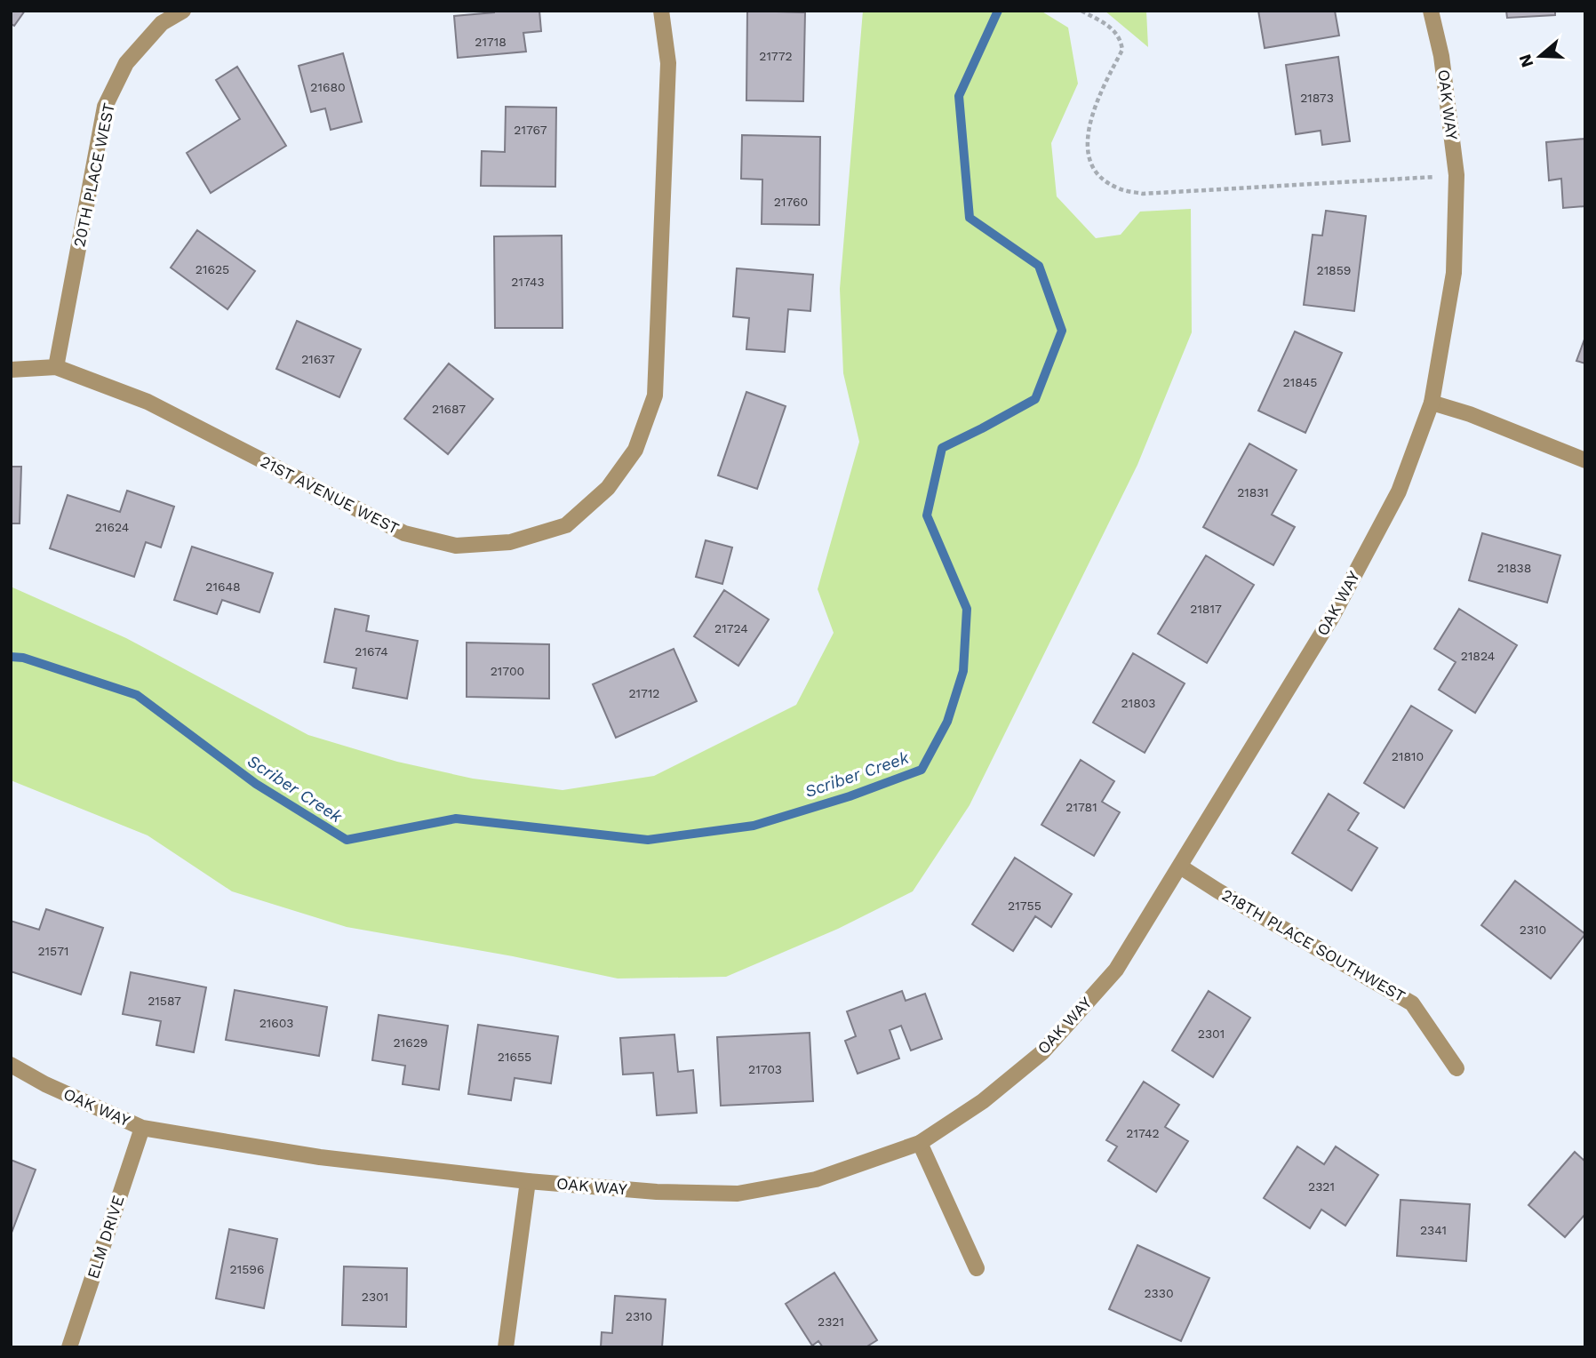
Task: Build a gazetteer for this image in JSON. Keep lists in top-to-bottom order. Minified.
{"streets":{"street":["OAK WAY","20TH PLACE WEST","21ST AVENUE WEST","218TH PLACE SOUTHWEST","ELM DRIVE"]},"crossings":[["OAK WAY","218TH PLACE SOUTHWEST"],["OAK WAY","ELM DRIVE"],["20TH PLACE WEST","21ST AVENUE WEST"]],"water":["Scriber Creek"],"house_numbers":["21718","21772","21680","21873","21767","21760","21625","21859","21743","21637","21845","21687","21831","21624","21838","21648","21817","21724","21674","21824","21700","21712","21803","21810","21781","21755","2310","21571","21587","21603","2301","21629","21655","21703","21742","2321","2341","21596","2330","2301","2310","2321"],"north":"left"}
